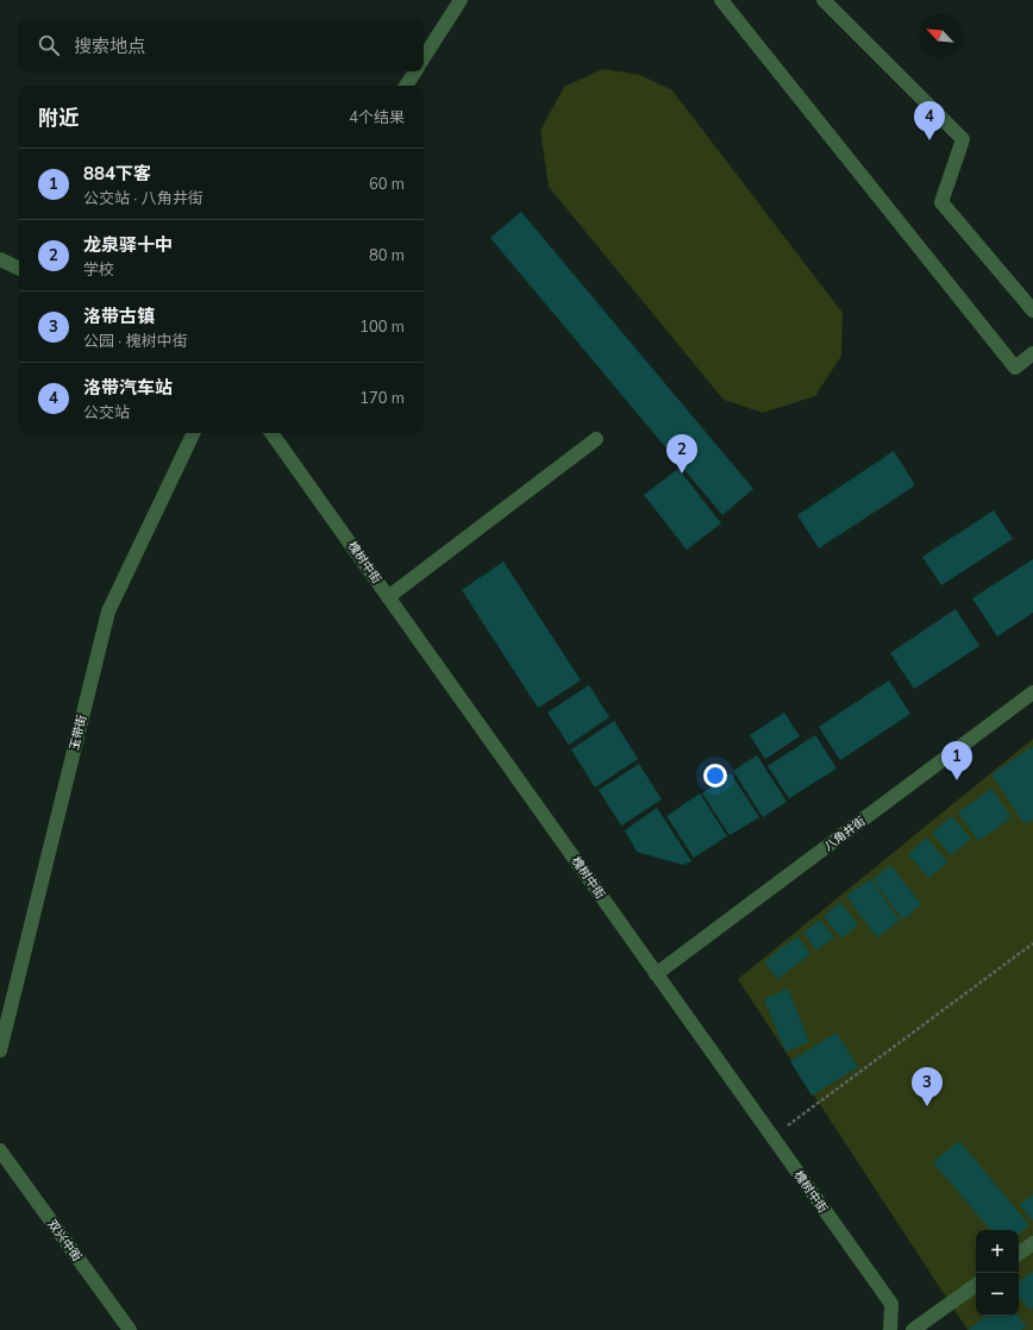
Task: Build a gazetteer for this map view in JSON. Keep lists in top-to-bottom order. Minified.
{"streets":{"street":["槐树中街","玉带街","八角井街","双兴中街"]},"crossings":[["槐树中街","八角井街"]],"north":"top left","page":{"search":"搜索地点","heading":["附近","4个结果"],"pins":["4","2","1","3"],"list":[{"mark":"1","name":"884下客","note":"公交站 · 八角井街","value":"60 m"},{"mark":"2","name":"龙泉驿十中","note":"学校","value":"80 m"},{"mark":"3","name":"洛带古镇","note":"公园 · 槐树中街","value":"100 m"},{"mark":"4","name":"洛带汽车站","note":"公交站","value":"170 m"}],"map_buttons":["+","−"]}}
